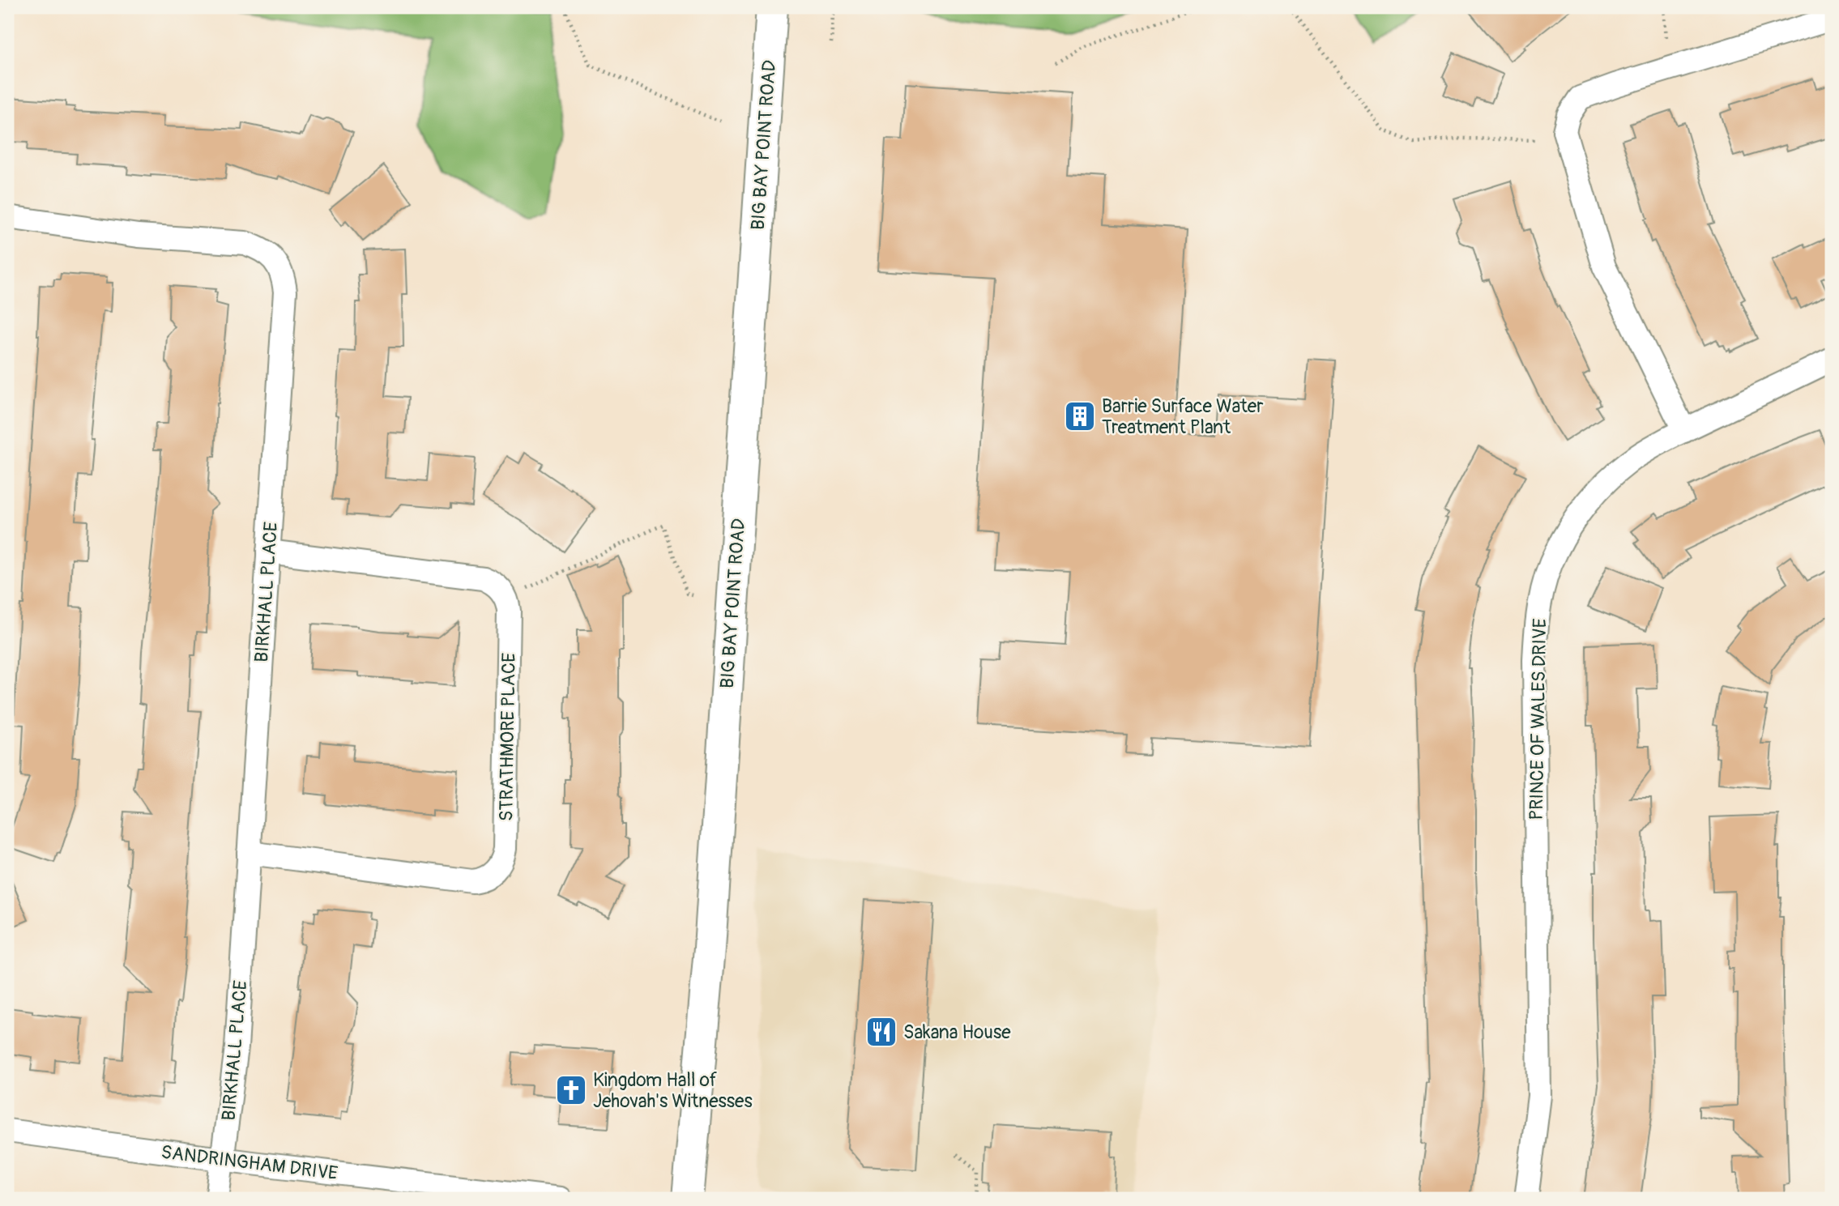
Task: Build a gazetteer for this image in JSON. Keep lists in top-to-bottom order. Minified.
{"streets":{"main road":["BIG BAY POINT ROAD"],"street":["BIRKHALL PLACE","PRINCE OF WALES DRIVE","STRATHMORE PLACE","SANDRINGHAM DRIVE"]},"crossings":[["BIRKHALL PLACE","STRATHMORE PLACE"],["BIRKHALL PLACE","SANDRINGHAM DRIVE"]],"places":{"building":["Barrie Surface Water Treatment Plant"],"restaurant":["Sakana House"],"church":["Kingdom Hall of Jehovah's Witnesses"]}}
